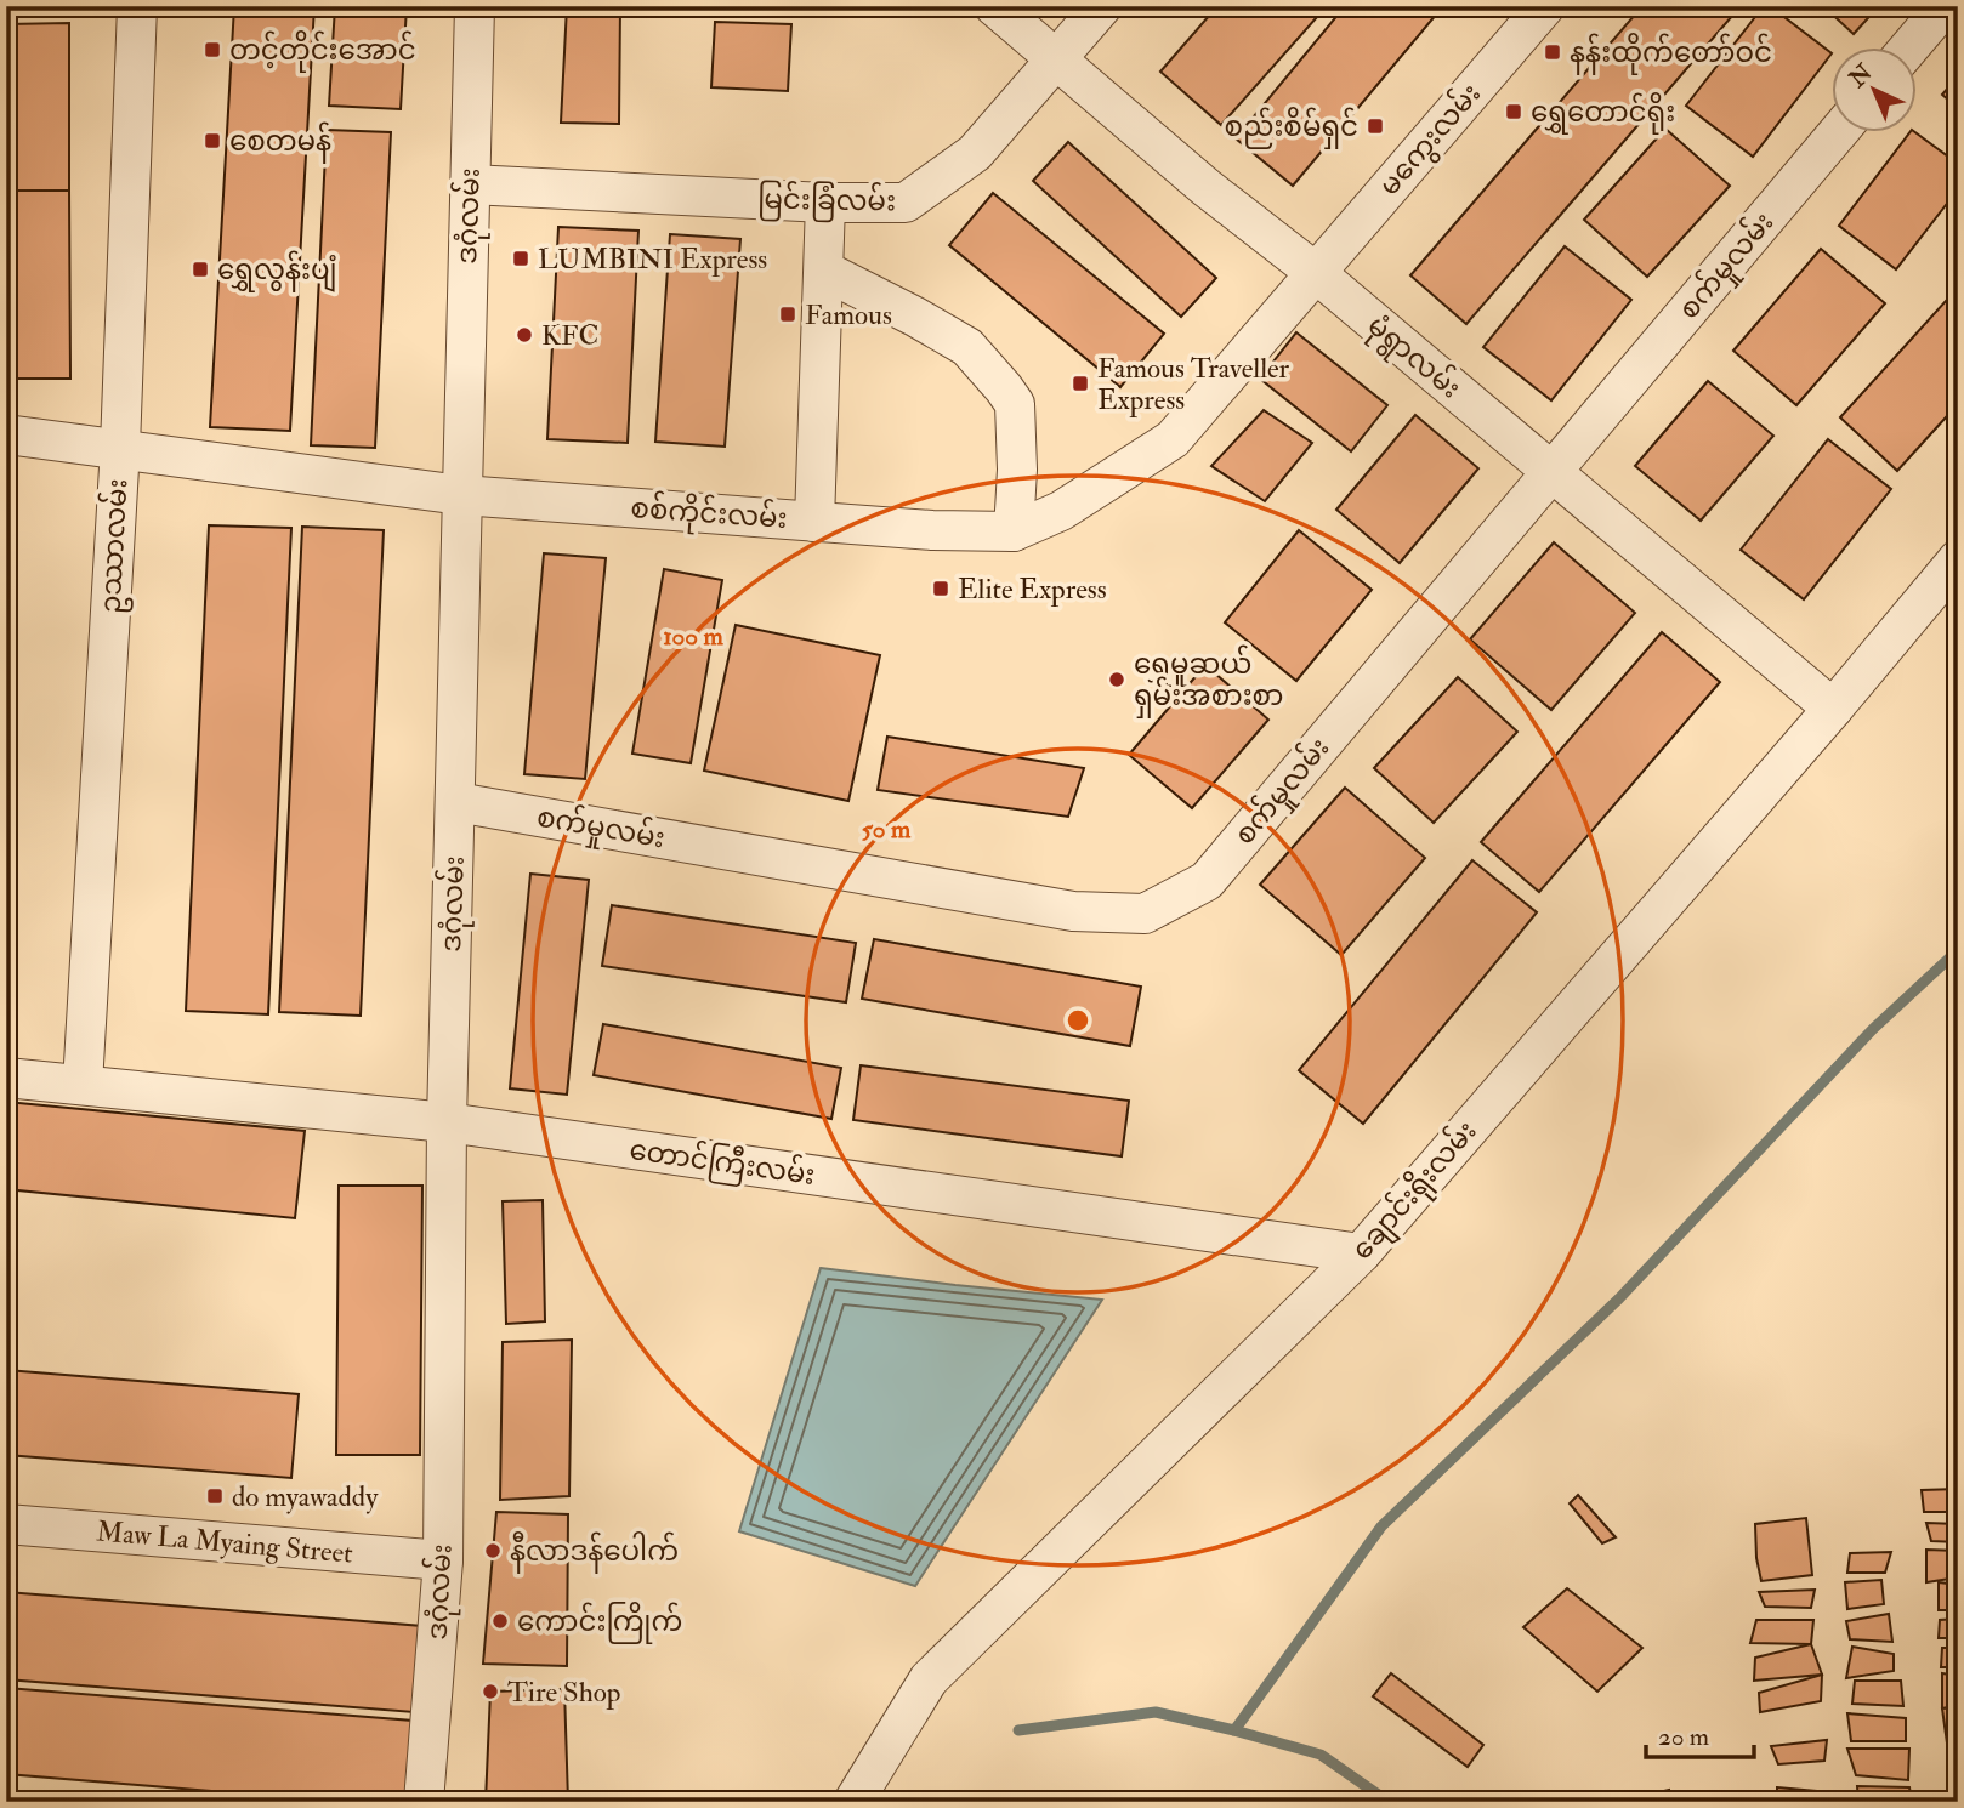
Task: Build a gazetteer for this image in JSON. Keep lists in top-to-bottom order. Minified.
{"streets":{"lane":["မကွေးလမ်း","မြင်းခြံလမ်း","ဒဂုံလမ်း","စက်မှုလမ်း","မုံရွာလမ်း","စစ်ကိုင်းလမ်း","ဥဿာလမ်း","တောင်ကြီးလမ်း","ချောင်းရိုးလမ်း","Maw La Myaing Street"]},"crossings":[["မကွေးလမ်း","မုံရွာလမ်း"],["မကွေးလမ်း","စစ်ကိုင်းလမ်း"],["မြင်းခြံလမ်း","ဒဂုံလမ်း"],["မြင်းခြံလမ်း","မုံရွာလမ်း"],["ဒဂုံလမ်း","စက်မှုလမ်း"],["ဒဂုံလမ်း","စစ်ကိုင်းလမ်း"],["ဒဂုံလမ်း","တောင်ကြီးလမ်း"],["ဒဂုံလမ်း","Maw La Myaing Street"],["စက်မှုလမ်း","မုံရွာလမ်း"],["မုံရွာလမ်း","စစ်ကိုင်းလမ်း"],["မုံရွာလမ်း","ချောင်းရိုးလမ်း"],["စစ်ကိုင်းလမ်း","ဥဿာလမ်း"],["ဥဿာလမ်း","တောင်ကြီးလမ်း"],["တောင်ကြီးလမ်း","ချောင်းရိုးလမ်း"]],"places":{"transit":["တင့်တိုင်းအောင်","နန်းထိုက်တော်ဝင်","ရွှေတောင်ရိုး","စည်းစိမ်ရှင်","စေတမန်","LUMBINI Express","ရွှေလွန်းပျံ","Famous","Famous Traveller Express","Elite Express","do myawaddy"],"other":["KFC","ရွှေမူဆယ် ရှမ်းအစားစာ","နီလာဒန်ပေါက်","ကောင်းကြိုက်","Tire Shop"]},"scale_bar":"20 m","north":"top left","rings":["100 m","50 m"]}
